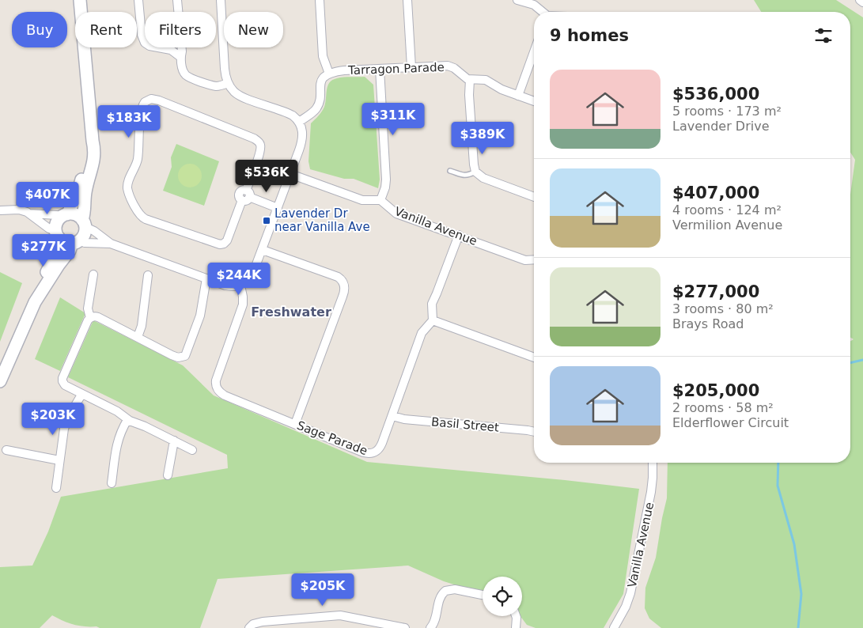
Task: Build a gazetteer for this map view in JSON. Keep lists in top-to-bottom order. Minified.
{"streets":{"street":["Tarragon Parade","Vanilla Avenue","Basil Street","Sage Parade"]},"crossings":[["Basil Street","Sage Parade"]],"districts":["Freshwater"],"places":{"transit":["Lavender Dr near Vanilla Ave"]},"page":{"chip":["Buy","Rent","Filters","New"],"heading":"9 homes","list":[{"name":"$536,000","note":"5 rooms · 173 m² · Lavender Drive"},{"name":"$407,000","note":"4 rooms · 124 m² · Vermilion Avenue"},{"name":"$277,000","note":"3 rooms · 80 m² · Brays Road"},{"name":"$205,000","note":"2 rooms · 58 m² · Elderflower Circuit"}],"price":["$311K","$183K","$389K","$536K","$407K","$277K","$244K","$203K","$205K"]}}
